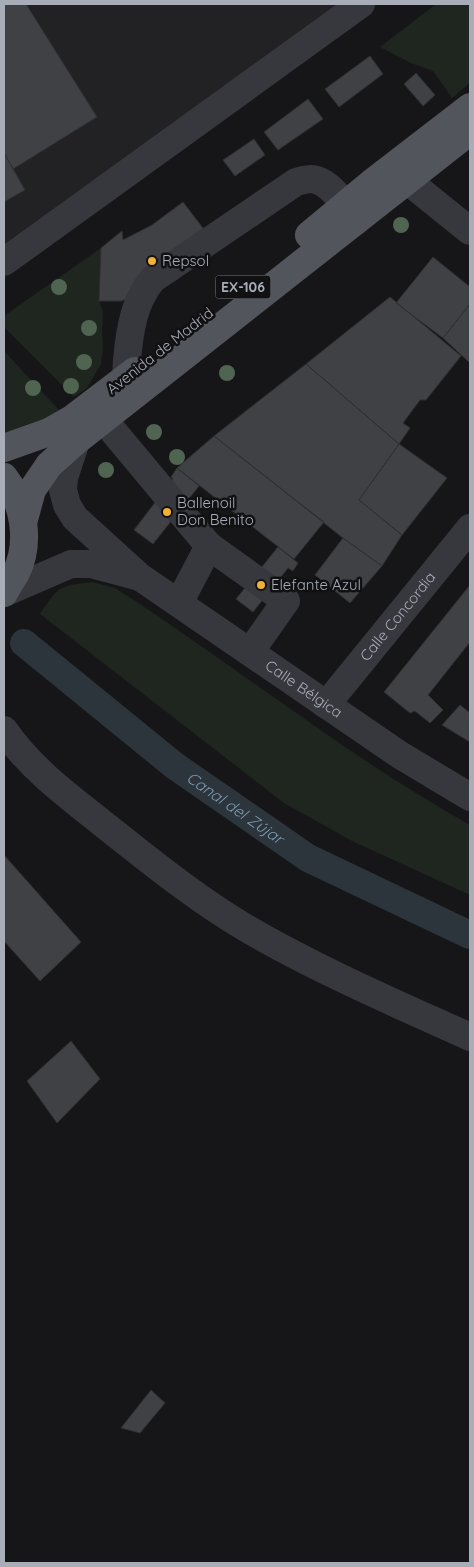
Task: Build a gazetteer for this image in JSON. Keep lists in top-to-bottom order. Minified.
{"streets":{"main road":["EX-106","Avenida de Madrid"],"street":["Calle Concordia","Calle Bélgica"]},"crossings":[["EX-106","Avenida de Madrid"],["Calle Concordia","Calle Bélgica"]],"water":["Canal del Zújar"],"places":["Repsol","Ballenoil Don Benito","Elefante Azul"]}
